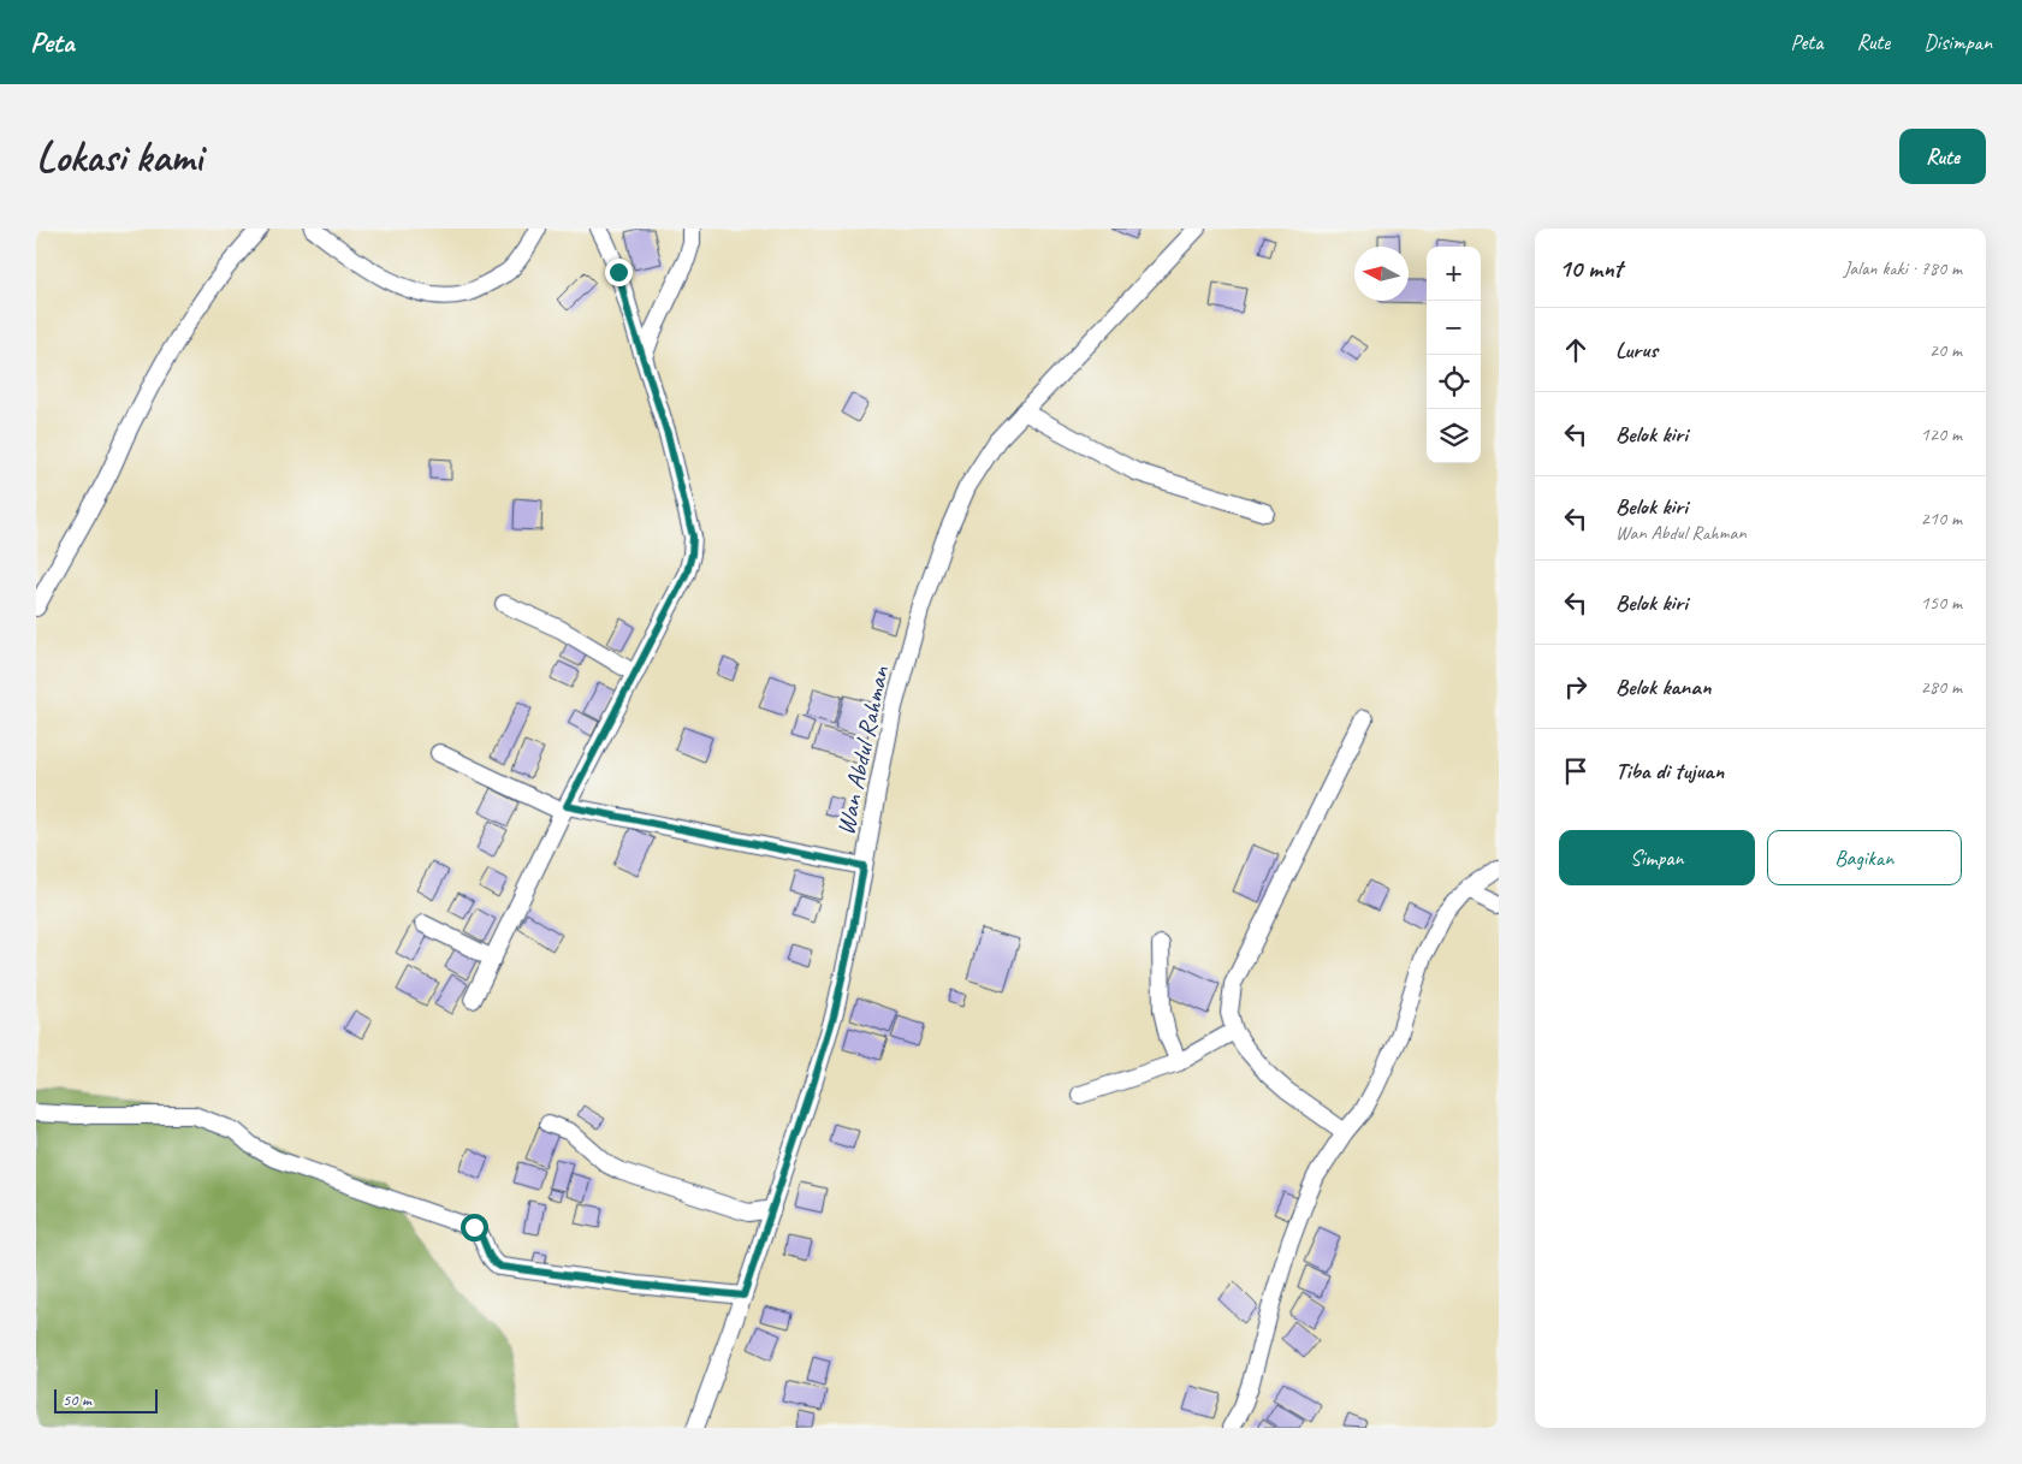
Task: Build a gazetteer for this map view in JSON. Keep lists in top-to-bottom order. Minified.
{"streets":{"street":["Wan Abdul Rahman"]},"scale_bar":"50 m","north":"left","page":{"header":"Peta","nav":["Peta","Rute","Disimpan"],"buttons":["Rute",["Simpan","Bagikan"]],"title":"Lokasi kami","heading":["10 mnt","Jalan kaki · 780 m"],"map_buttons":["+","−"],"list":[["Lurus","20 m"],["Belok kiri","120 m"],["Belok kiri","Wan Abdul Rahman","210 m"],["Belok kiri","150 m"],["Belok kanan","280 m"],"Tiba di tujuan"],"scale":"50 m"}}
